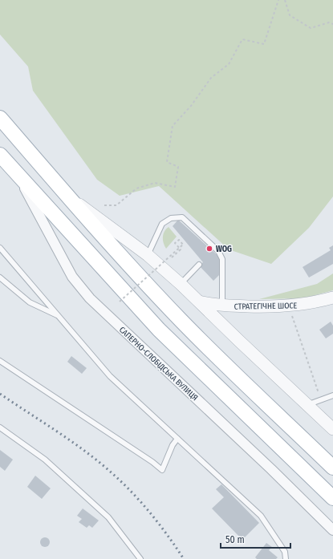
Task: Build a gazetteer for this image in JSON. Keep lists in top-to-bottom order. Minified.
{"streets":{"main road":["САПЕРНО-СЛОБІДСЬКА ВУЛИЦЯ"],"street":["СТРАТЕГІЧНЕ ШОСЕ"]},"places":["WOG"],"scale_bar":"50 m"}
